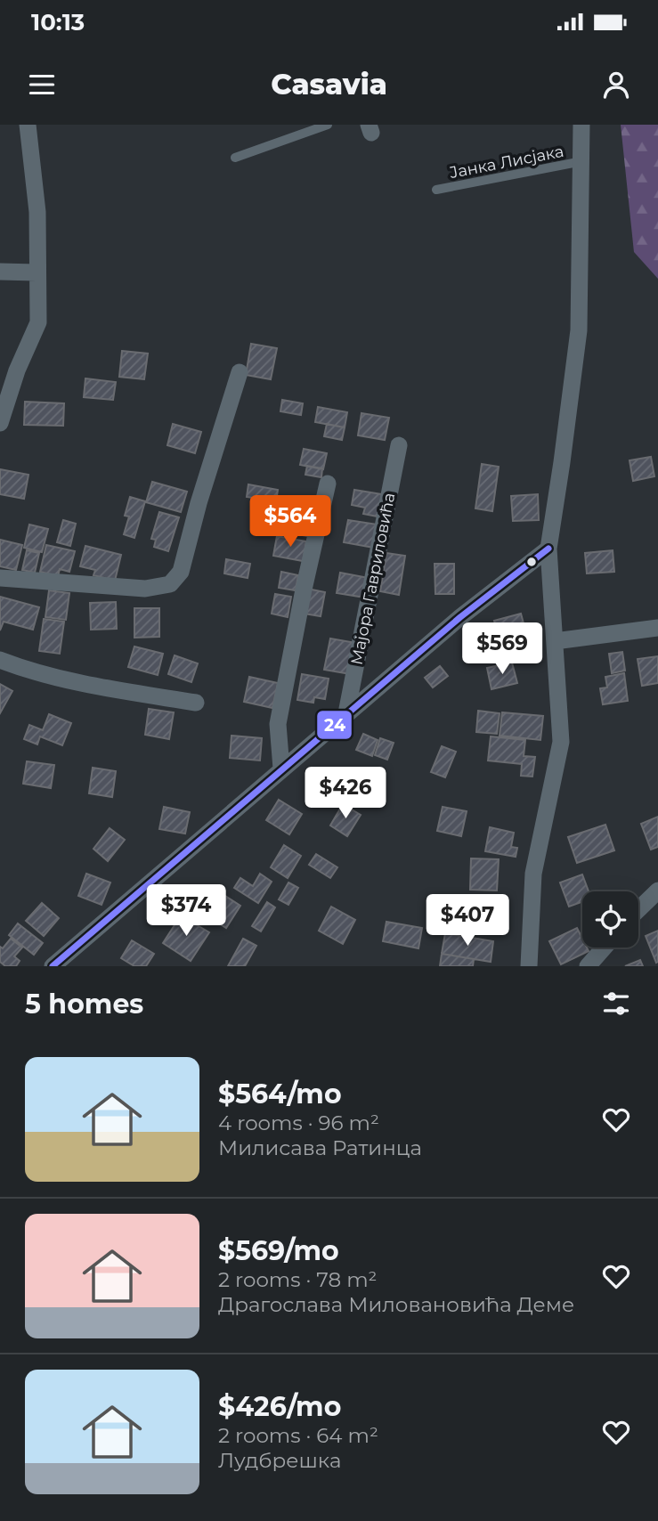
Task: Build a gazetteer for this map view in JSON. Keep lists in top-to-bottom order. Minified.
{"streets":{"street":["Мајора Гавриловића"],"lane":["Јанка Лисјака"]},"lines":["transit line 24"],"page":{"status":"10:13","header":"Casavia","price":["$564","$569","$426","$374","$407"],"heading":"5 homes","list":[{"name":"$564/mo","note":"4 rooms · 96 m² · Милисава Ратинца"},{"name":"$569/mo","note":"2 rooms · 78 m² · Драгослава Миловановића Деме"},{"name":"$426/mo","note":"2 rooms · 64 m² · Лудбрешка"}]}}
